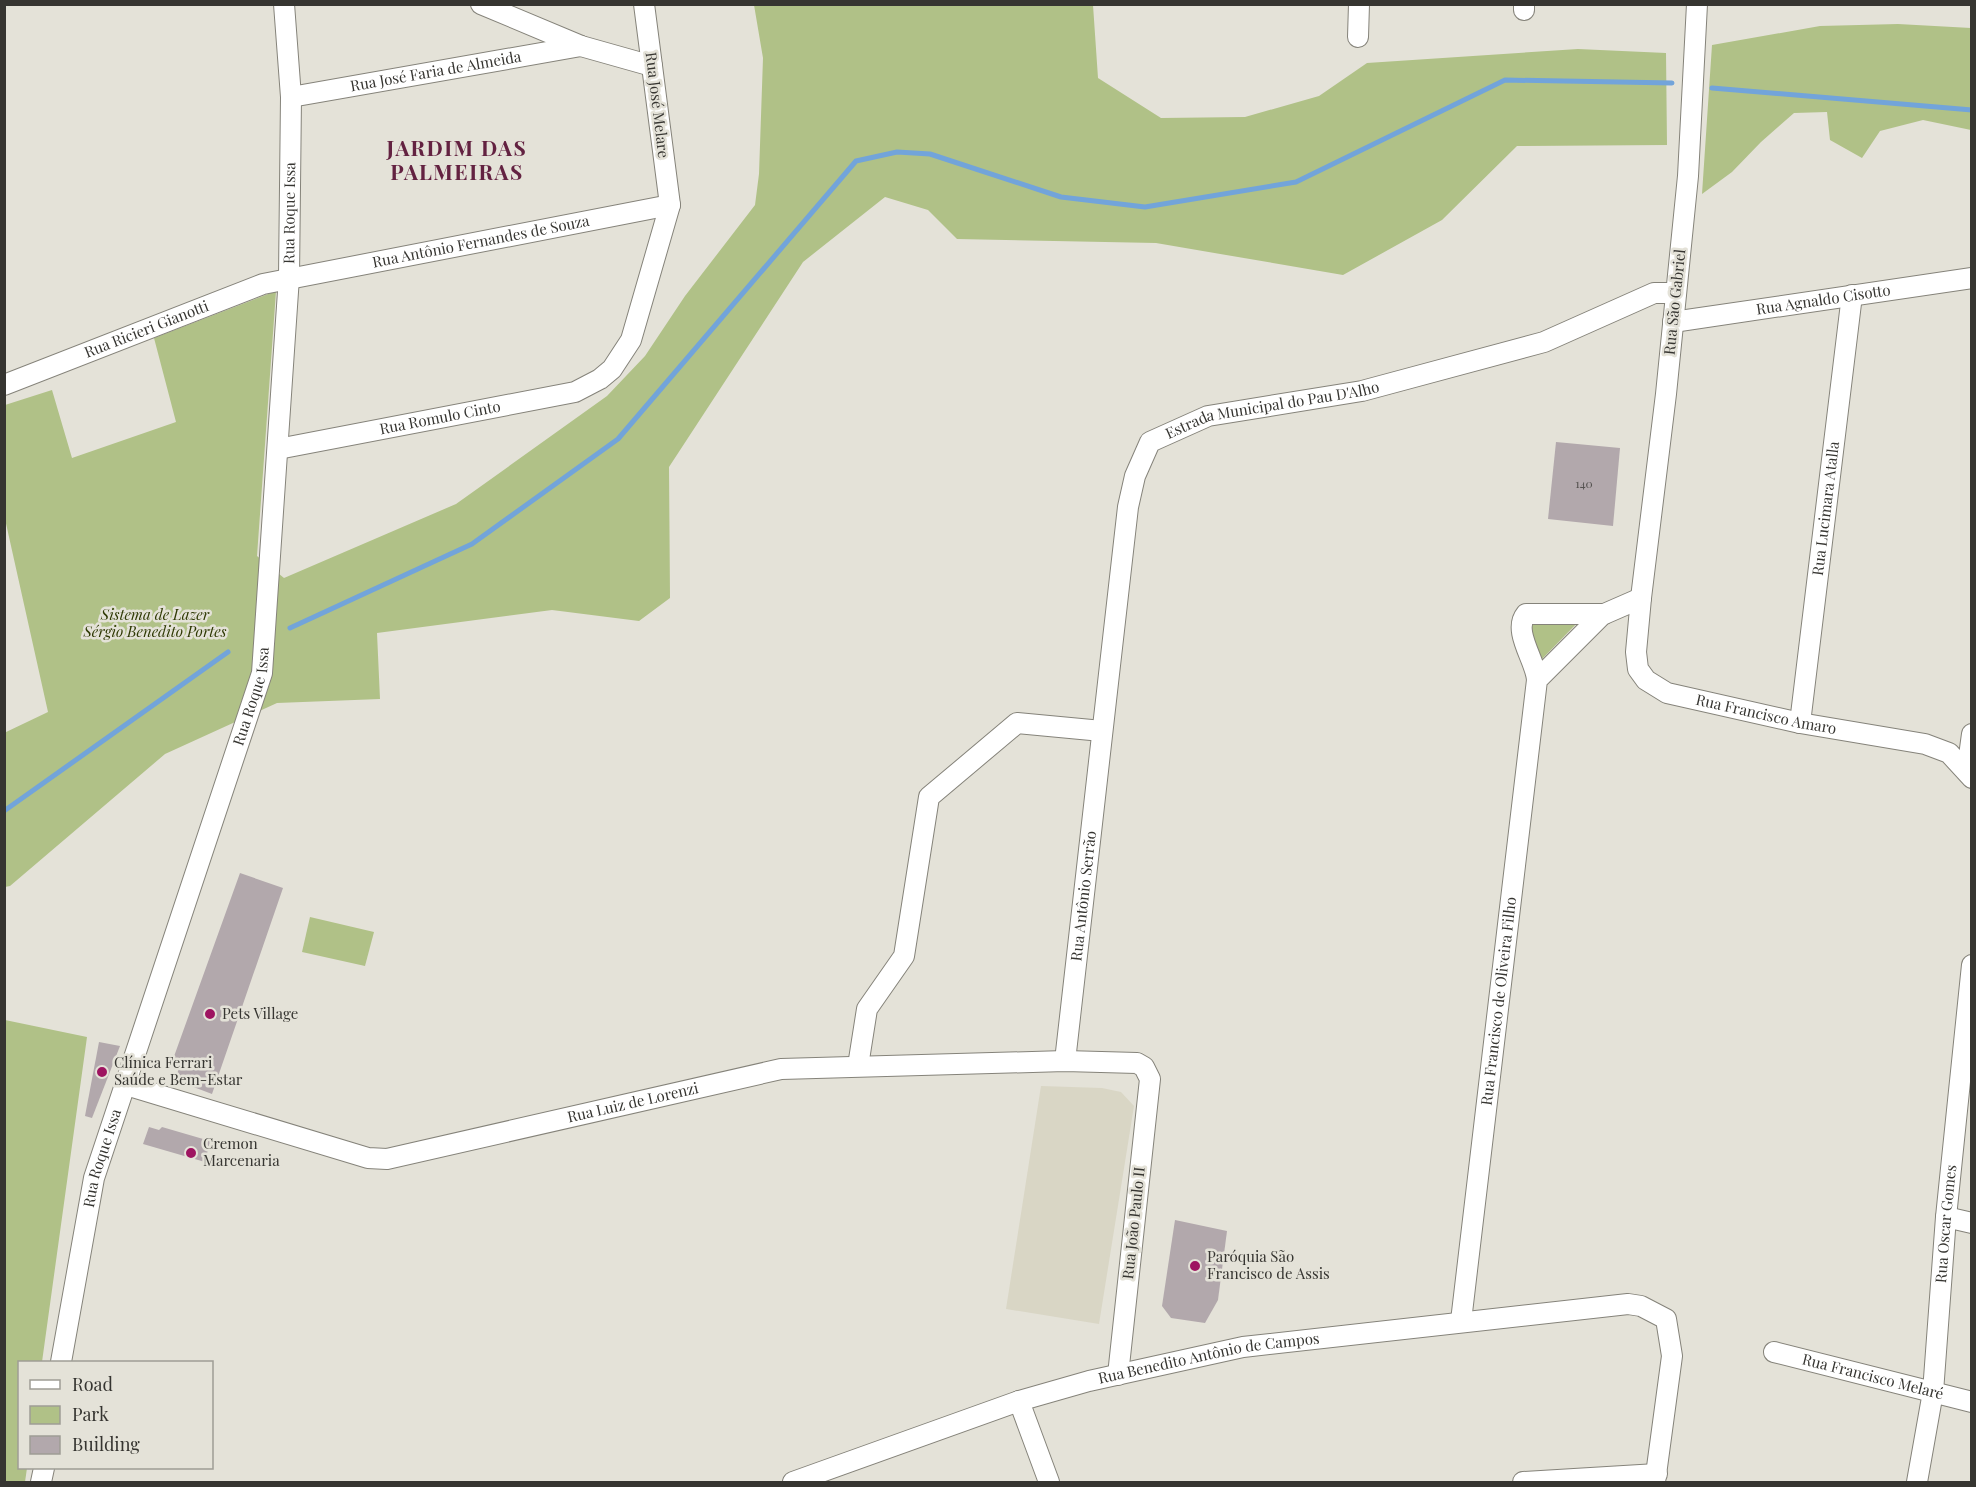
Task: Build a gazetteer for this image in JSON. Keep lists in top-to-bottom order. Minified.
{"streets":{"street":["Rua José Faria de Almeida","Rua José Melare","Rua Roque Issa","Rua Antônio Fernandes de Souza","Rua Agnaldo Cisotto","Rua São Gabriel","Rua Ricieri Gianotti","Estrada Municipal do Pau D'Alho","Rua Romulo Cinto","Rua Lucimara Atalla","Rua Francisco Amaro","Rua Antônio Serrão","Rua Francisco de Oliveira Filho","Rua Luiz de Lorenzi","Rua João Paulo II","Rua Oscar Gomes","Rua Benedito Antônio de Campos","Rua Francisco Melaré"]},"crossings":[["Rua José Faria de Almeida","Rua Roque Issa"],["Rua José Melare","Rua Antônio Fernandes de Souza"],["Rua José Melare","Rua Romulo Cinto"],["Rua Roque Issa","Rua Antônio Fernandes de Souza"],["Rua Roque Issa","Rua Ricieri Gianotti"],["Rua Roque Issa","Rua Romulo Cinto"],["Rua Roque Issa","Rua Luiz de Lorenzi"],["Rua Antônio Fernandes de Souza","Rua Ricieri Gianotti"],["Rua Antônio Fernandes de Souza","Rua Romulo Cinto"],["Rua Agnaldo Cisotto","Rua São Gabriel"],["Rua Agnaldo Cisotto","Rua Lucimara Atalla"],["Rua São Gabriel","Estrada Municipal do Pau D'Alho"],["Rua São Gabriel","Rua Francisco Amaro"],["Rua São Gabriel","Rua Francisco de Oliveira Filho"],["Estrada Municipal do Pau D'Alho","Rua Antônio Serrão"],["Rua Lucimara Atalla","Rua Francisco Amaro"],["Rua Francisco Amaro","Rua Francisco de Oliveira Filho"],["Rua Antônio Serrão","Rua Luiz de Lorenzi"],["Rua Francisco de Oliveira Filho","Rua Benedito Antônio de Campos"],["Rua Luiz de Lorenzi","Rua João Paulo II"],["Rua João Paulo II","Rua Benedito Antônio de Campos"],["Rua Oscar Gomes","Rua Francisco Melaré"]],"districts":["JARDIM DAS PALMEIRAS"],"parks":["Sistema de Lazer Sérgio Benedito Portes"],"places":["Pets Village","Clínica Ferrari Saúde e Bem-Estar","Cremon Marcenaria","Paróquia São Francisco de Assis"],"house_numbers":["140"],"legend":["Road","Park","Building"]}
